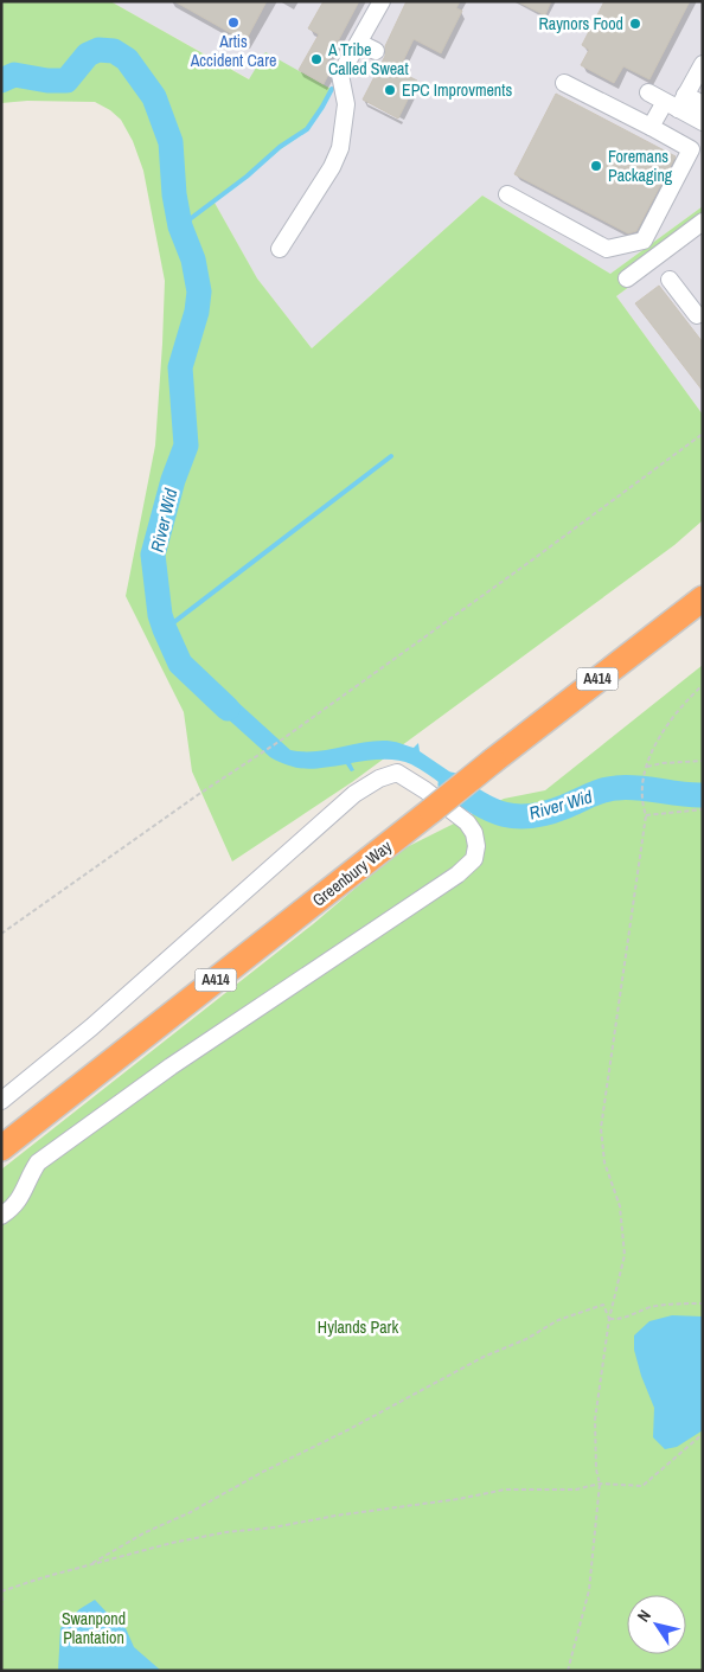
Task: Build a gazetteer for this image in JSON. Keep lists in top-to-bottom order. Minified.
{"streets":{"highway":["A414","Greenbury Way"]},"water":["River Wid"],"parks":["Hylands Park","Swanpond Plantation"],"places":["Artis Accident Care","Raynors Food","A Tribe Called Sweat","EPC Improvments","Foremans Packaging"],"north":"top left"}
